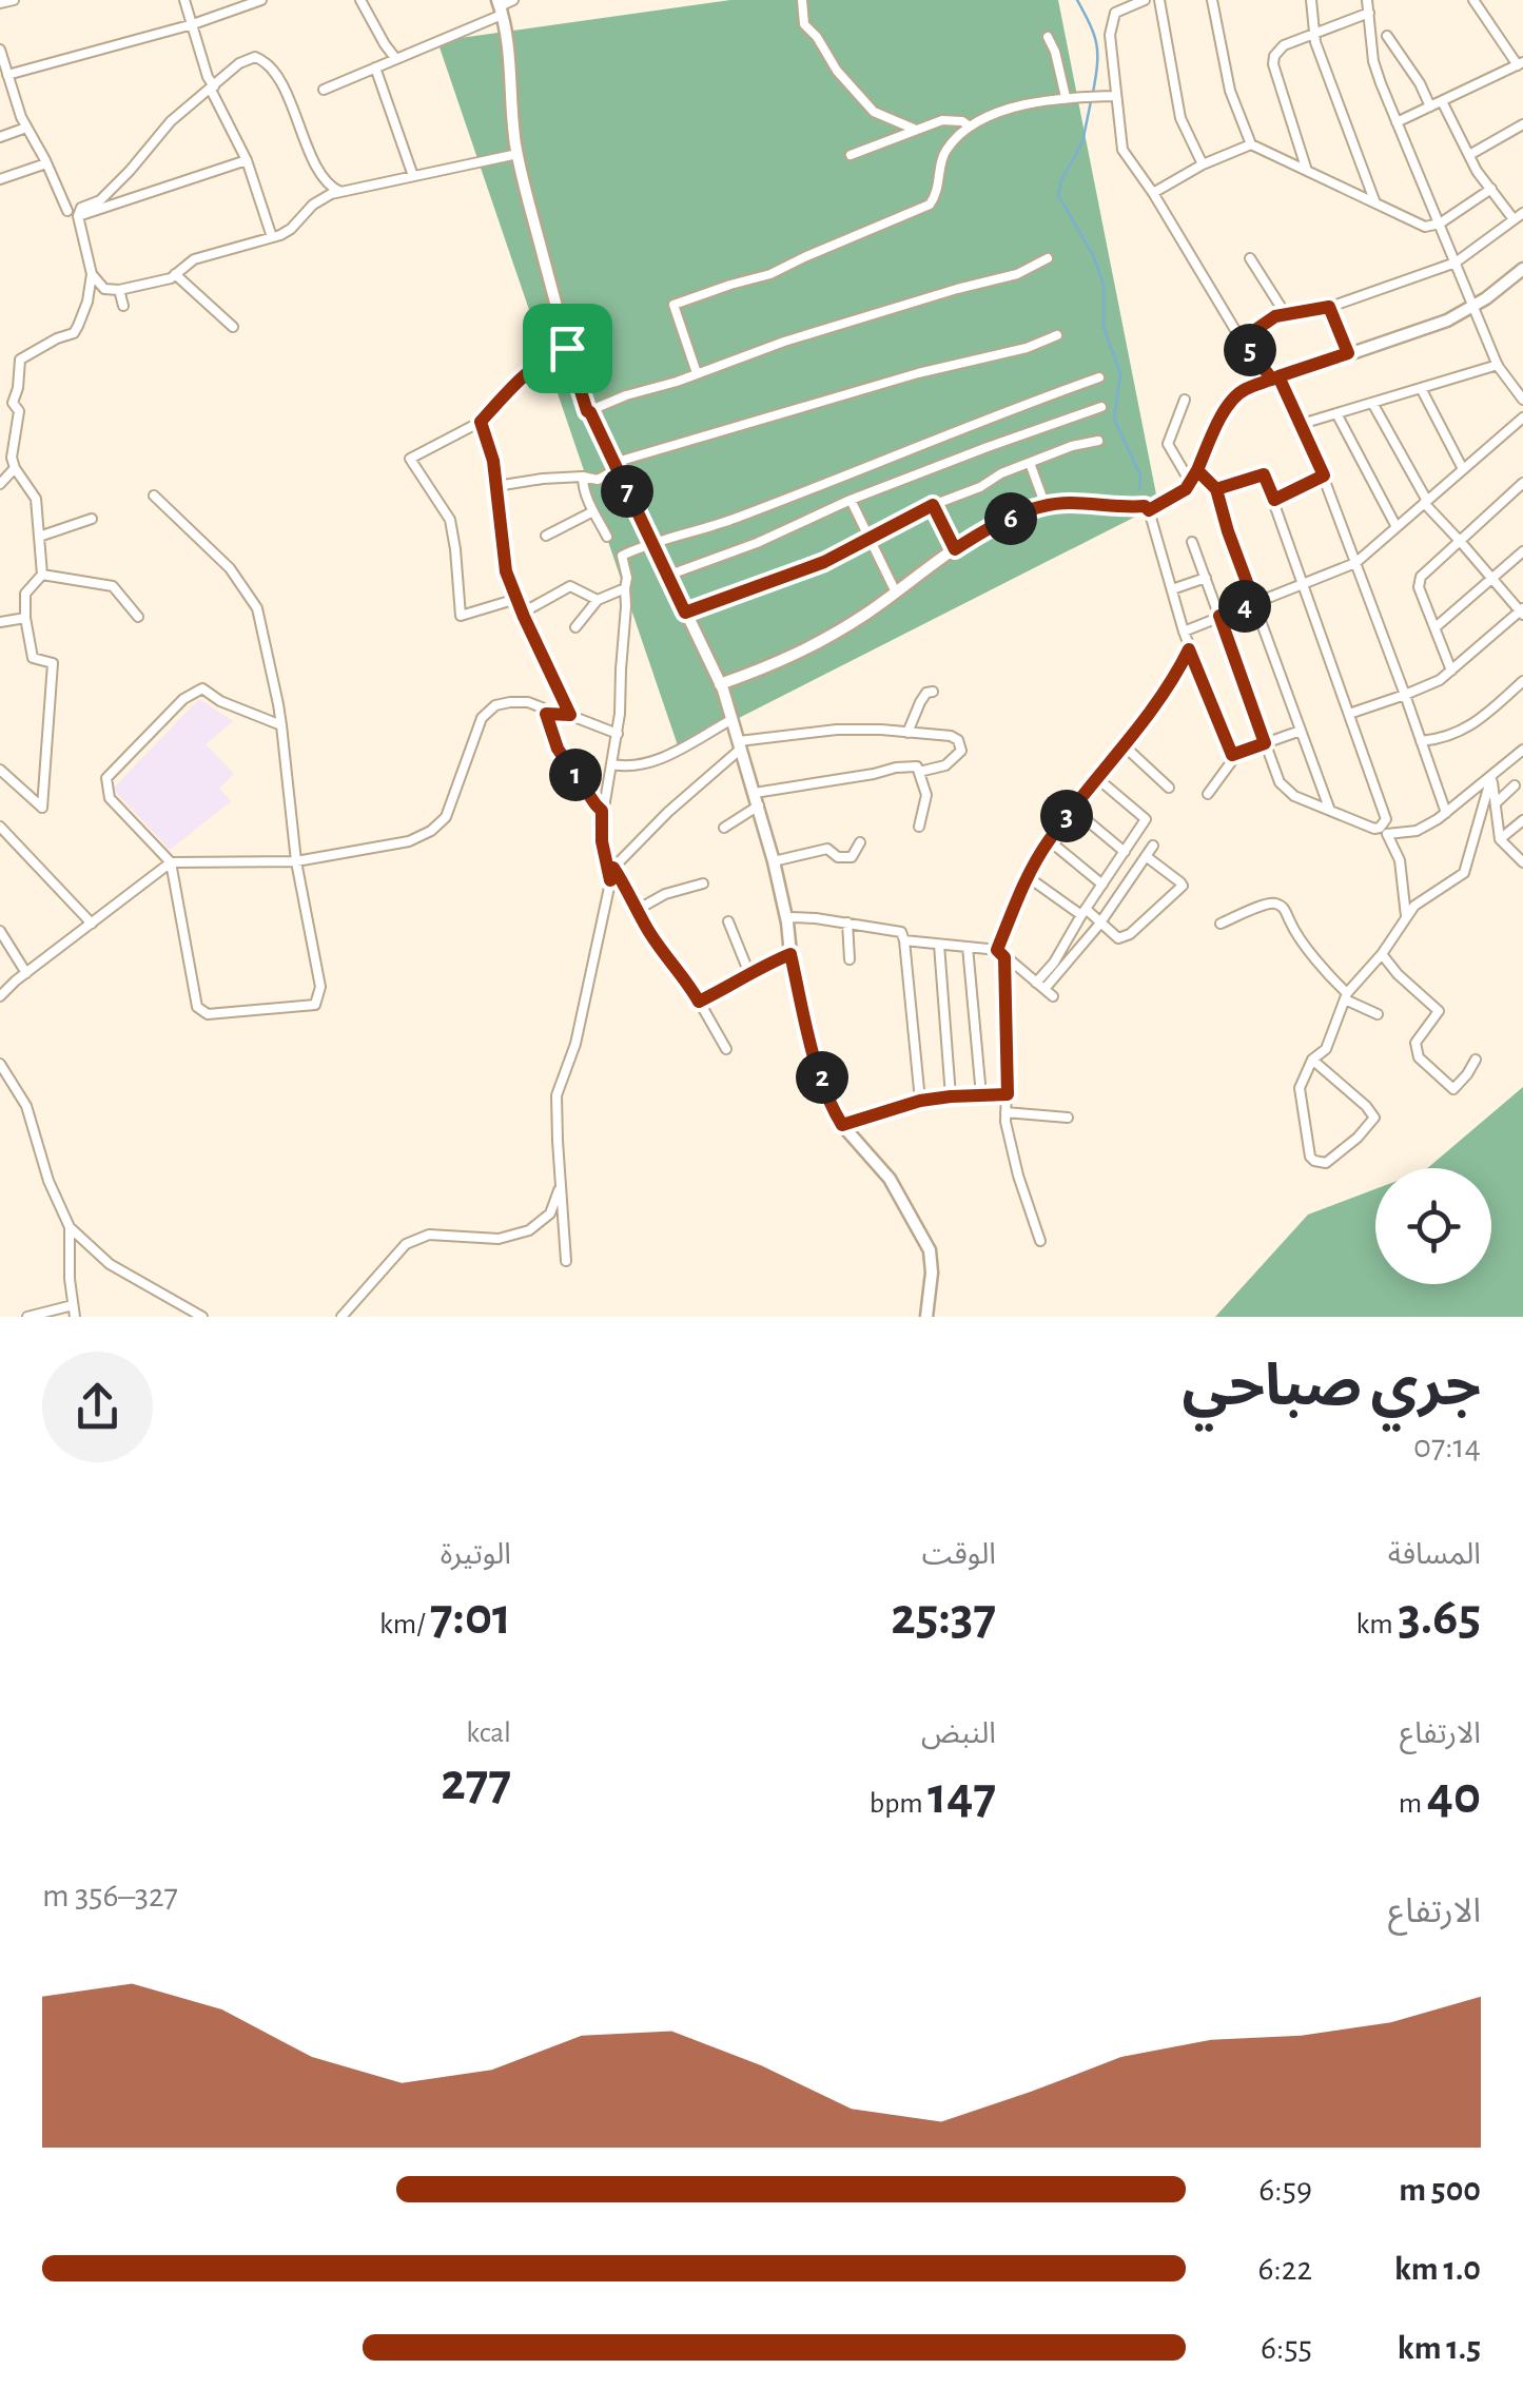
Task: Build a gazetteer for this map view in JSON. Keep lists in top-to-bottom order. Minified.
{"page":{"pins":["5","7","6","4","1","3","2"],"heading":["جري صباحي","07:14"],"stats":[["المسافة","3.65 km"],["الوقت","25:37"],["الوتيرة","7:01 /km"],["الارتفاع","40 m"],["النبض","147 bpm"],["kcal","277"]],"chart":["الارتفاع","327–356 m"],"list":[{"name":"500 m","note":"6:59"},{"name":"1.0 km","note":"6:22"},{"name":"1.5 km","note":"6:55"}]}}
